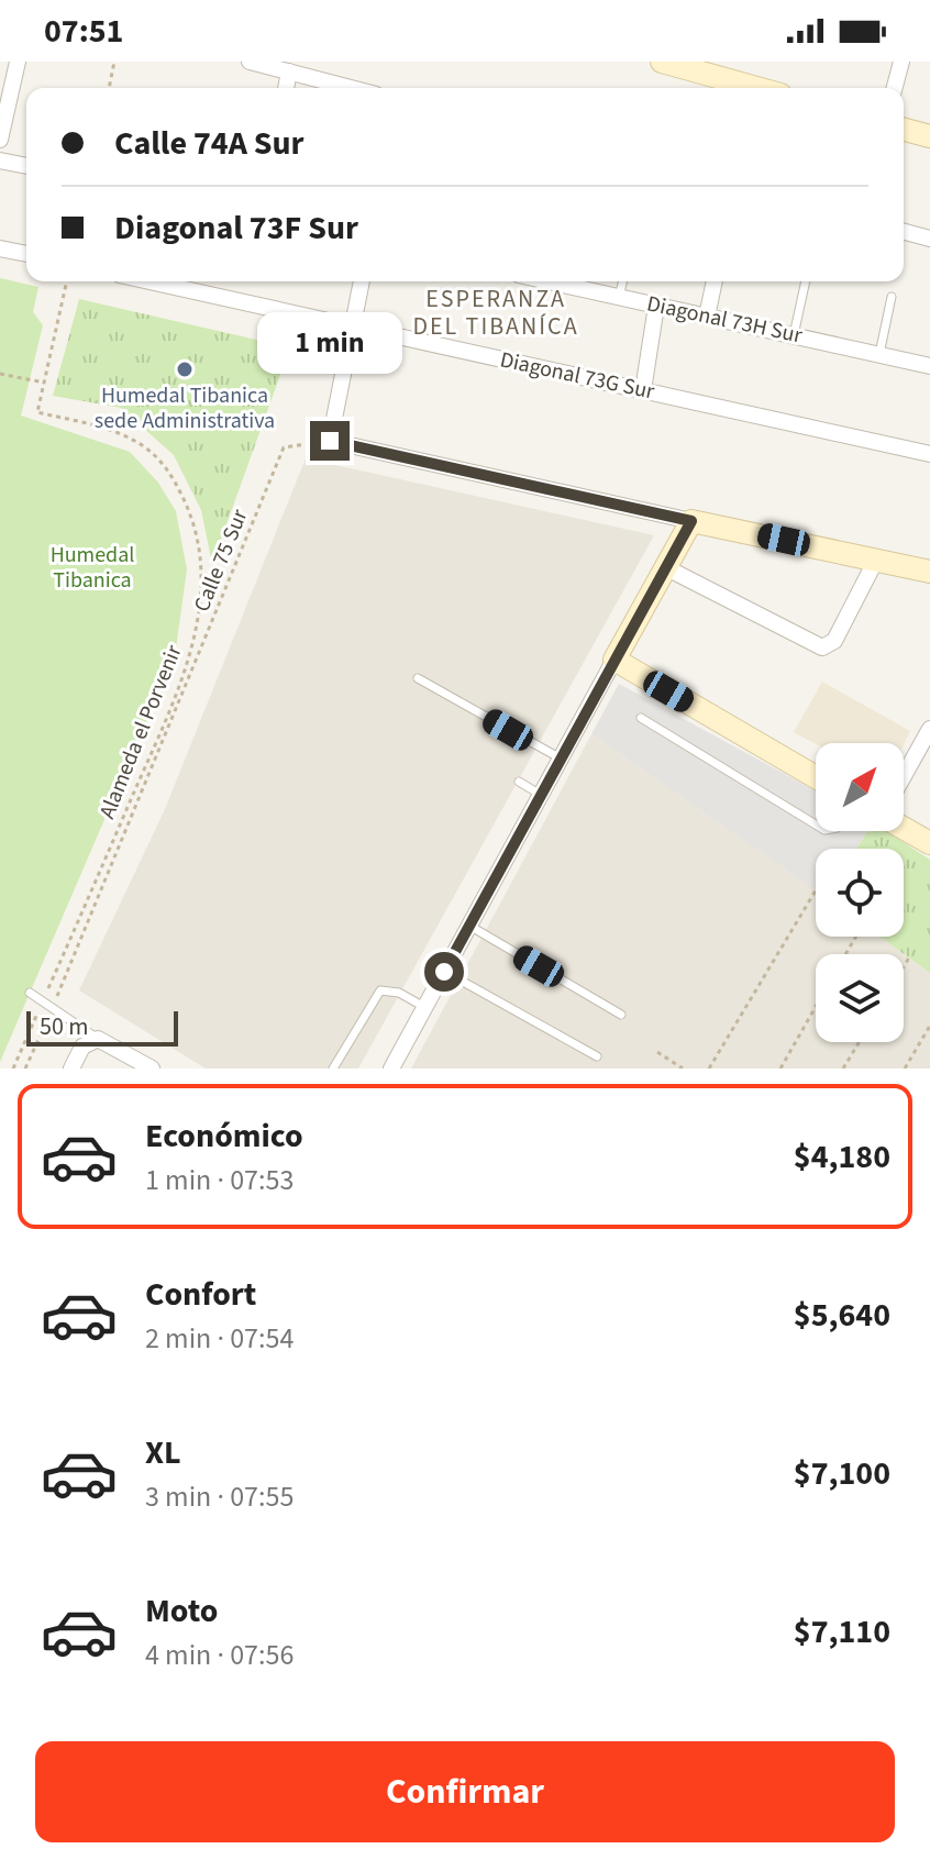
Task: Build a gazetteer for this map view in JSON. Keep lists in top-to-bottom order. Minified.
{"streets":{"street":["Diagonal 73H Sur","Diagonal 73G Sur"],"path":["Calle 75 Sur","Alameda el Porvenir"]},"districts":["ESPERANZA DEL TIBANÍCA"],"parks":["Humedal Tibanica"],"places":["Humedal Tibanica sede Administrativa"],"scale_bar":"50 m","north":"top right","page":{"status":"07:51","banner":["Calle 74A Sur","Diagonal 73F Sur"],"bubble":"1 min","scale":"50 m","list":[{"name":"Económico","note":"1 min · 07:53","value":"$4,180"},{"name":"Confort","note":"2 min · 07:54","value":"$5,640"},{"name":"XL","note":"3 min · 07:55","value":"$7,100"},{"name":"Moto","note":"4 min · 07:56","value":"$7,110"}],"buttons":"Confirmar"}}
